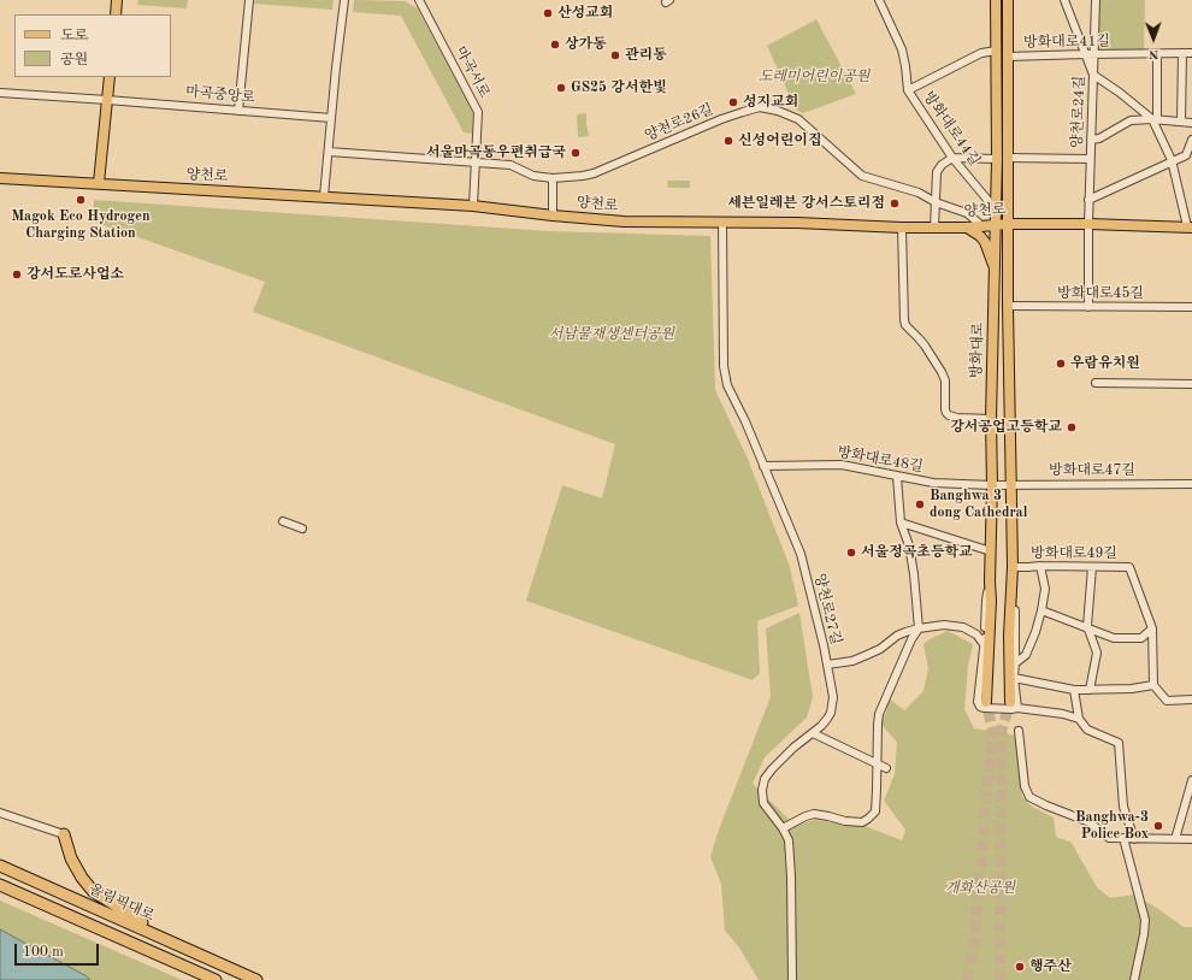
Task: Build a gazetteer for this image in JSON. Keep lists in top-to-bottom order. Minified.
{"streets":{"highway":["올림픽대로"],"main road":["양천로","방화대로"],"street":["방화대로41길","마곡서로","마곡중앙로","양천로24길","양천로26길","방화대로44길","방화대로45길","방화대로48길","방화대로47길","방화대로49길","양천로27길"]},"crossings":[["방화대로41길","양천로24길"],["방화대로41길","방화대로"],["마곡서로","양천로"],["양천로24길","양천로"],["양천로24길","방화대로45길"],["양천로26길","양천로"],["방화대로44길","방화대로"],["양천로","방화대로"],["양천로","양천로27길"],["방화대로45길","방화대로"],["방화대로","방화대로48길"],["방화대로","방화대로47길"],["방화대로","방화대로49길"],["방화대로48길","방화대로47길"],["방화대로48길","양천로27길"]],"parks":["도레미어린이공원","서남물재생센터공원","개화산공원"],"places":["산성교회","상가동","관리동","GS25 강서한빛","성지교회","신성어린이집","서울마곡동우편취급국","Magok Eco Hydrogen Charging Station","세븐일레븐 강서스토리점","강서도로사업소","우람유치원","강서공업고등학교","Banghwa 3 dong Cathedral","서울정곡초등학교","Banghwa-3 Police Box","행주산"],"legend":["도로","공원"],"scale_bar":"100 m","north":"bottom"}
